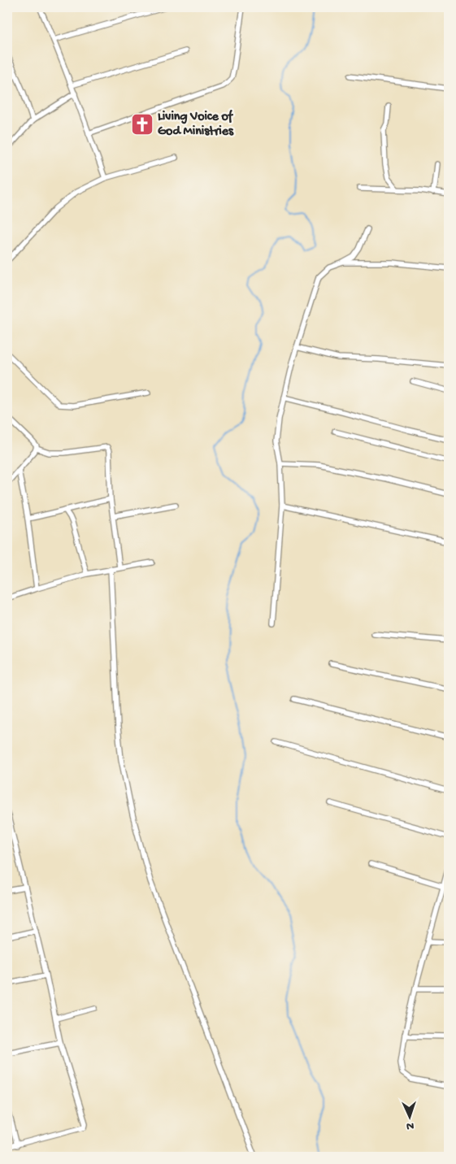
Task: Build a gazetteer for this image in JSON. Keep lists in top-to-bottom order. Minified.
{"places":{"church":["Living Voice of God Ministries"]},"north":"bottom"}
